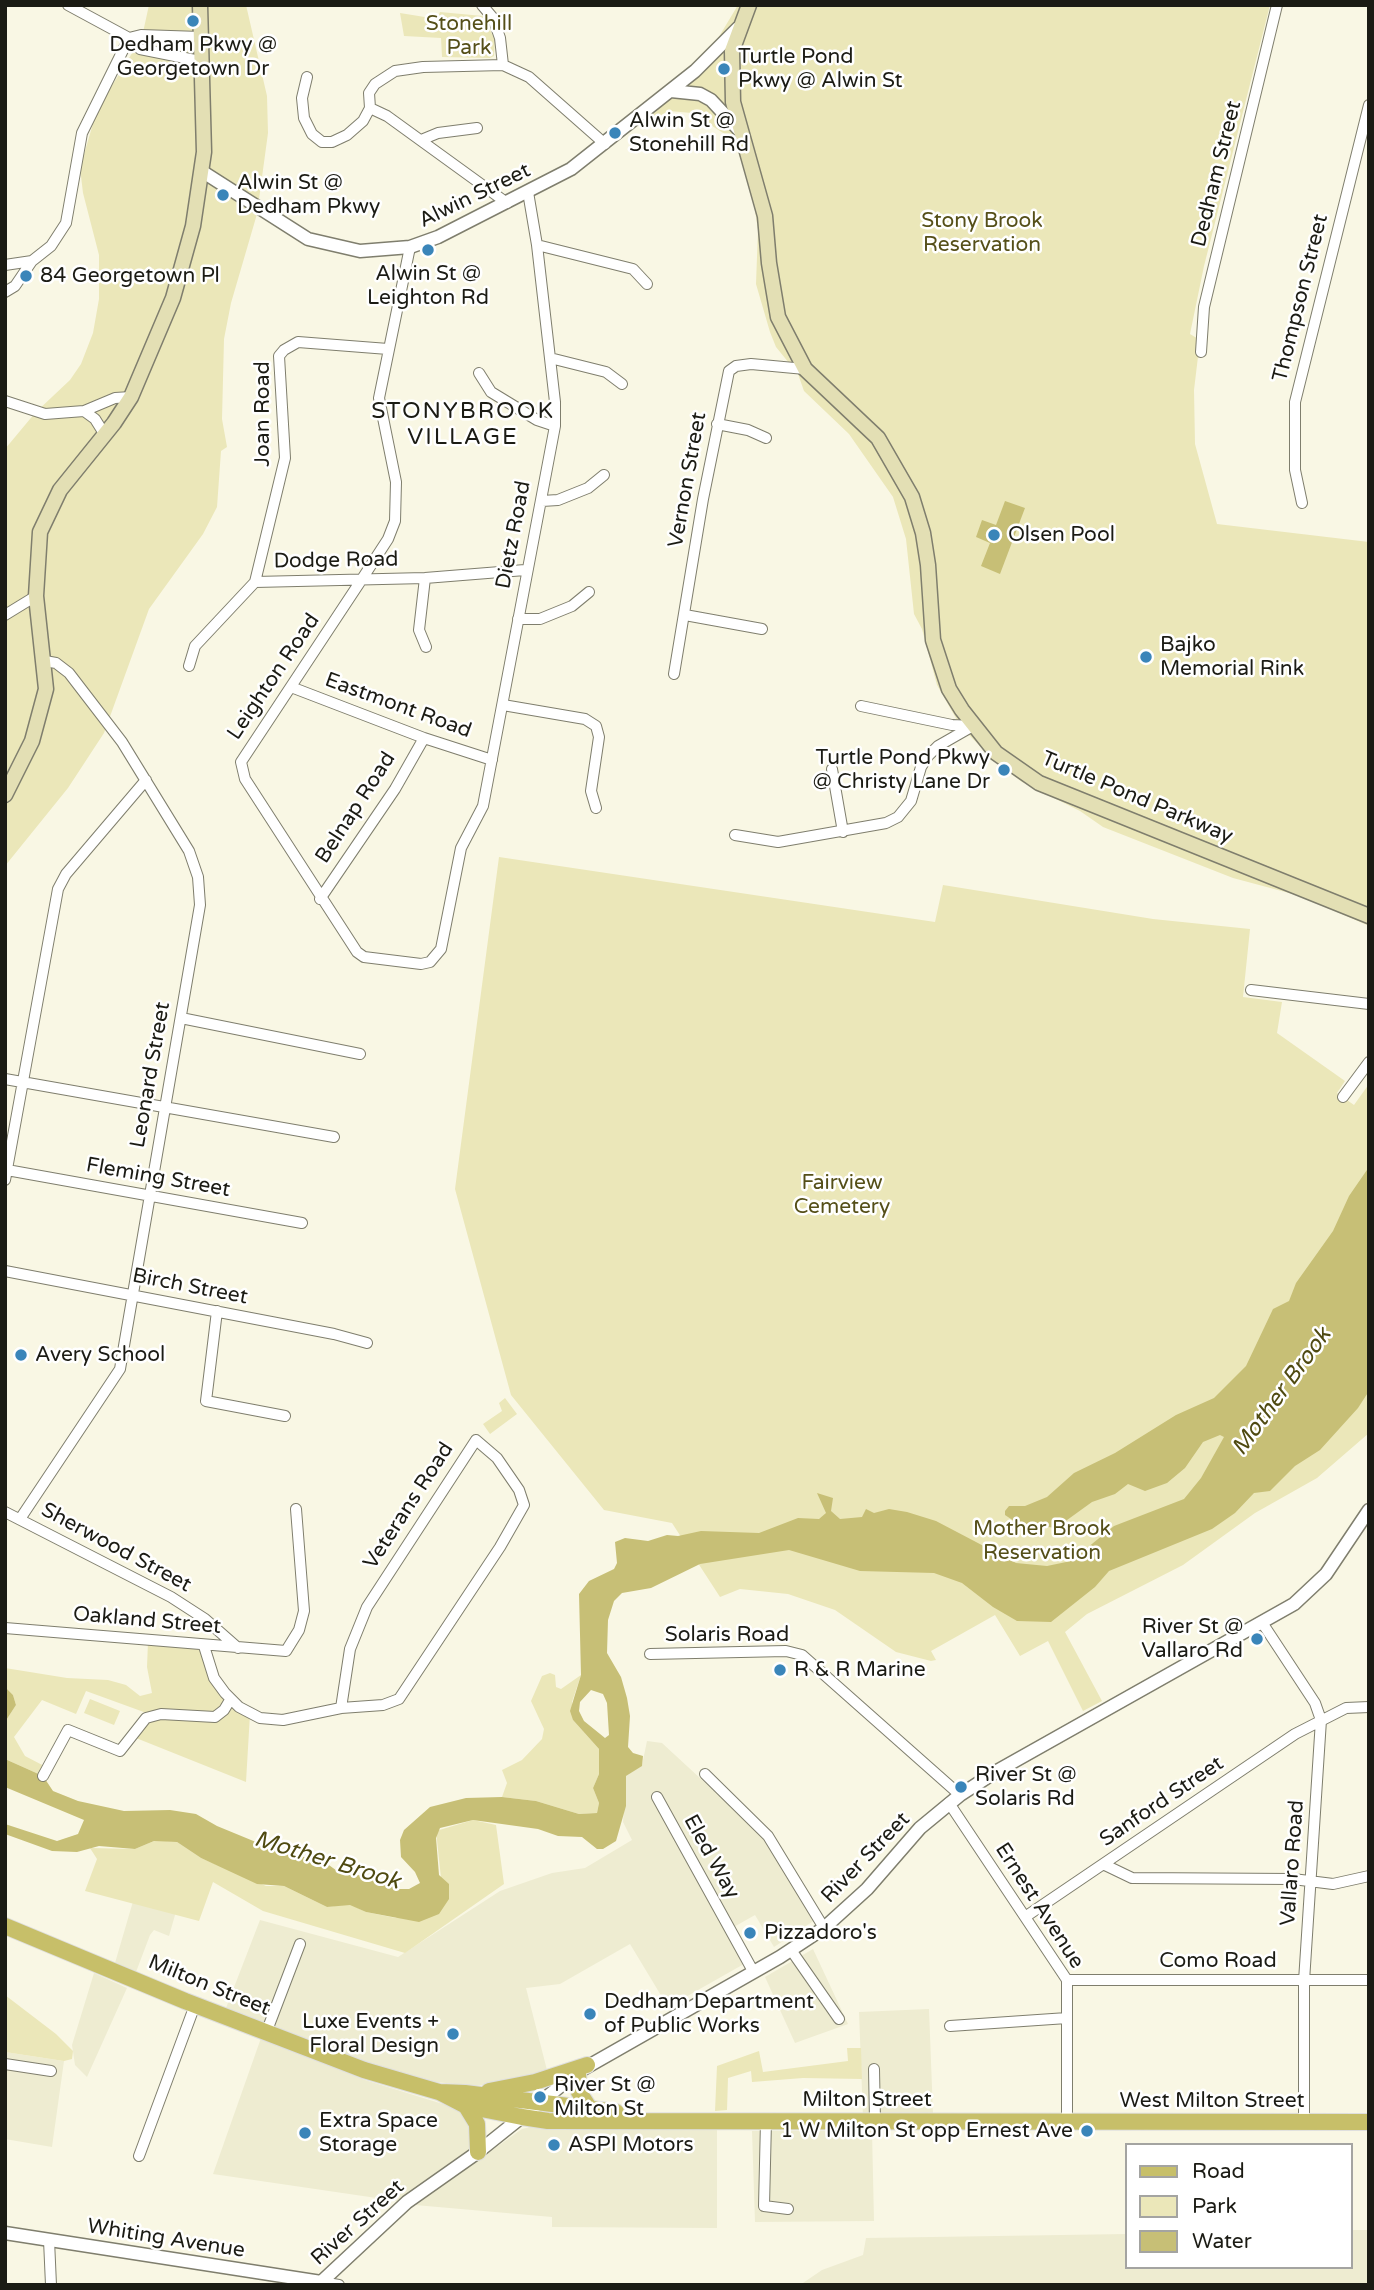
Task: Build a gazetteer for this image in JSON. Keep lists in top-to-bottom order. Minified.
{"streets":{"main road":["Turtle Pond Parkway","Milton Street","West Milton Street"],"street":["Dedham Street","Alwin Street","Thompson Street","Joan Road","Vernon Street","Dietz Road","Dodge Road","Leighton Road","Eastmont Road","Belnap Road","Leonard Street","Fleming Street","Birch Street","Veterans Road","Sherwood Street","Oakland Street","Solaris Road","Sanford Street","Eled Way","River Street","Vallaro Road","Ernest Avenue","Como Road","Whiting Avenue"]},"crossings":[["Alwin Street","Dietz Road"],["Alwin Street","Leighton Road"],["Alwin Street","Turtle Pond Parkway"],["Joan Road","Dodge Road"],["Joan Road","Leighton Road"],["Vernon Street","Turtle Pond Parkway"],["Dietz Road","Dodge Road"],["Dietz Road","Leighton Road"],["Dietz Road","Eastmont Road"],["Dodge Road","Leighton Road"],["Leighton Road","Eastmont Road"],["Leighton Road","Belnap Road"],["Eastmont Road","Belnap Road"],["Leonard Street","Fleming Street"],["Leonard Street","Birch Street"],["Leonard Street","Sherwood Street"],["Veterans Road","Oakland Street"],["Sherwood Street","Oakland Street"],["Solaris Road","River Street"],["Sanford Street","Vallaro Road"],["Sanford Street","Ernest Avenue"],["Eled Way","River Street"],["River Street","Vallaro Road"],["River Street","Ernest Avenue"],["River Street","Milton Street"],["River Street","Whiting Avenue"],["Vallaro Road","Como Road"],["Vallaro Road","West Milton Street"],["Ernest Avenue","Como Road"],["Ernest Avenue","Milton Street"],["Ernest Avenue","West Milton Street"],["Milton Street","West Milton Street"]],"districts":["STONYBROOK VILLAGE"],"water":["Mother Brook"],"parks":["Stonehill Park","Stony Brook Reservation","Fairview Cemetery","Mother Brook Reservation"],"places":["Dedham Pkwy @ Georgetown Dr","Turtle Pond Pkwy @ Alwin St","Alwin St @ Stonehill Rd","Alwin St @ Dedham Pkwy","Alwin St @ Leighton Rd","84 Georgetown Pl","Olsen Pool","Bajko Memorial Rink","Turtle Pond Pkwy @ Christy Lane Dr","Avery School","River St @ Vallaro Rd","R & R Marine","River St @ Solaris Rd","Pizzadoro's","Dedham Department of Public Works","Luxe Events + Floral Design","River St @ Milton St","1 W Milton St opp Ernest Ave","Extra Space Storage","ASPI Motors"],"legend":["Road","Park","Water"]}
